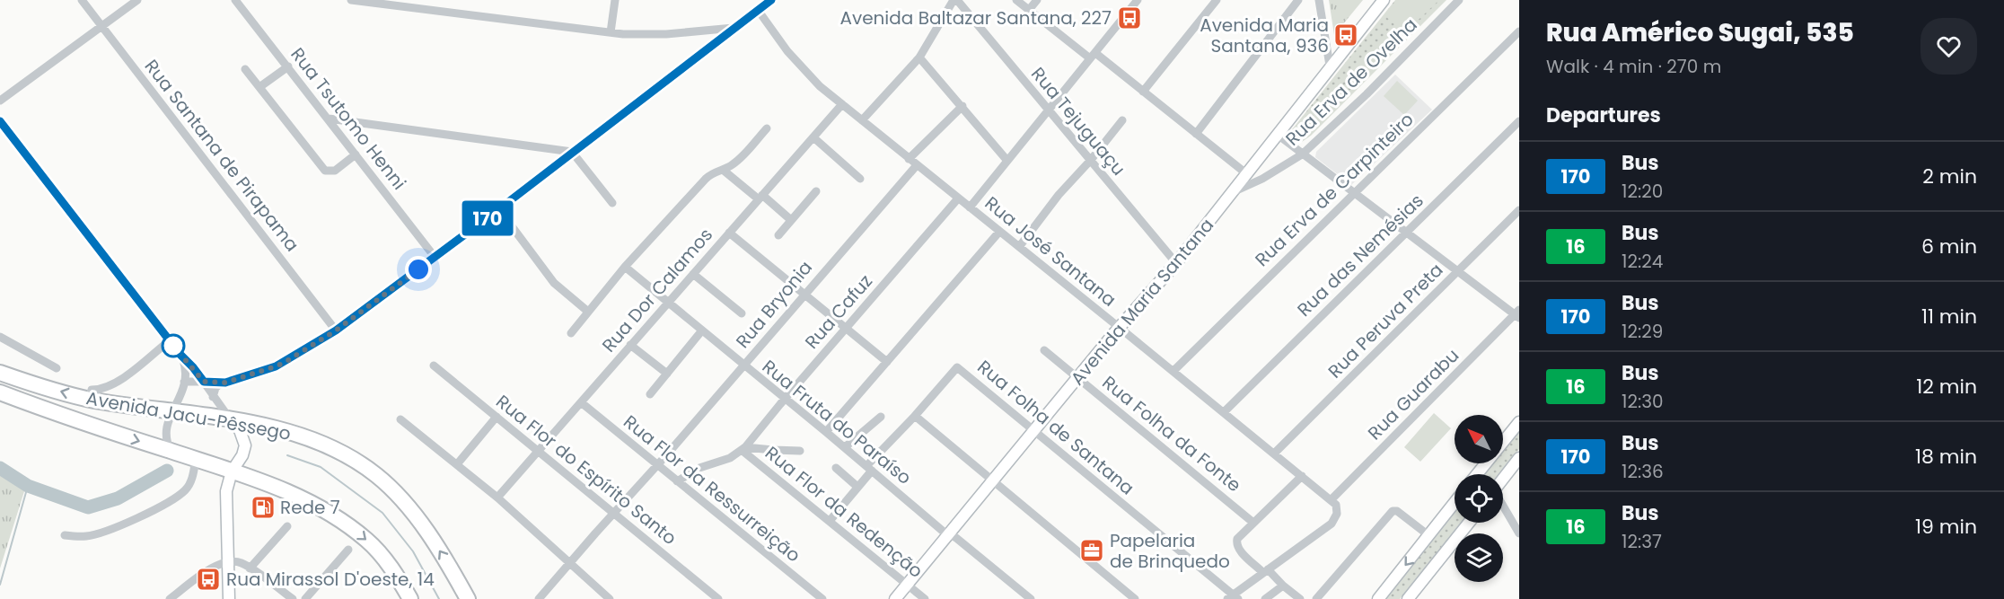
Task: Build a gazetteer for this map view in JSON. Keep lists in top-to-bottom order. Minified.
{"streets":{"highway":["Avenida Jacu-Pêssego"],"street":["Rua Erva de Ovelha","Rua Tsutomo Henni","Rua Tejuguaçu","Rua Santana de Pirapama","Rua Erva de Carpinteiro","Rua José Santana","Rua das Nemésias","Rua Dor Calamos","Avenida Maria Santana","Rua Bryonia","Rua Cafuz","Rua Peruva Preta","Rua Guarabu","Rua Fruta do Paraíso","Rua Folha de Santana","Rua Folha da Fonte","Rua Flor do Espírito Santo","Rua Flor da Ressurreição","Rua Flor da Redenção"]},"crossings":[["Rua Erva de Ovelha","Avenida Maria Santana"],["Rua Tejuguaçu","Avenida Maria Santana"],["Rua Erva de Carpinteiro","Rua José Santana"],["Rua José Santana","Rua das Nemésias"],["Rua José Santana","Rua Dor Calamos"],["Rua José Santana","Avenida Maria Santana"],["Rua José Santana","Rua Bryonia"],["Rua José Santana","Rua Cafuz"],["Rua José Santana","Rua Peruva Preta"],["Rua José Santana","Rua Guarabu"],["Rua Dor Calamos","Rua Fruta do Paraíso"],["Rua Dor Calamos","Rua Flor do Espírito Santo"],["Rua Dor Calamos","Rua Flor da Ressurreição"],["Avenida Maria Santana","Rua Fruta do Paraíso"],["Avenida Maria Santana","Rua Folha de Santana"],["Avenida Maria Santana","Rua Folha da Fonte"],["Avenida Maria Santana","Rua Flor da Redenção"],["Rua Bryonia","Rua Fruta do Paraíso"],["Rua Bryonia","Rua Flor do Espírito Santo"],["Rua Bryonia","Rua Flor da Ressurreição"],["Rua Cafuz","Rua Fruta do Paraíso"],["Rua Cafuz","Rua Flor da Redenção"],["Rua Fruta do Paraíso","Rua Folha de Santana"],["Rua Folha de Santana","Rua Flor da Redenção"]],"places":{"bus stop":["Avenida Baltazar Santana, 227","Avenida Maria Santana, 936","Rua Mirassol D'oeste, 14"],"fuel station":["Rede 7"],"office":["Papelaria de Brinquedo"]},"lines":["bus line 170"],"north":"top left","page":{"on_map":"170","heading":[["Rua Américo Sugai, 535","Walk · 4 min · 270 m"],"Departures"],"list":[{"mark":"170","name":"Bus","note":"12:20","value":"2 min"},{"mark":"16","name":"Bus","note":"12:24","value":"6 min"},{"mark":"170","name":"Bus","note":"12:29","value":"11 min"},{"mark":"16","name":"Bus","note":"12:30","value":"12 min"},{"mark":"170","name":"Bus","note":"12:36","value":"18 min"},{"mark":"16","name":"Bus","note":"12:37","value":"19 min"}]}}
